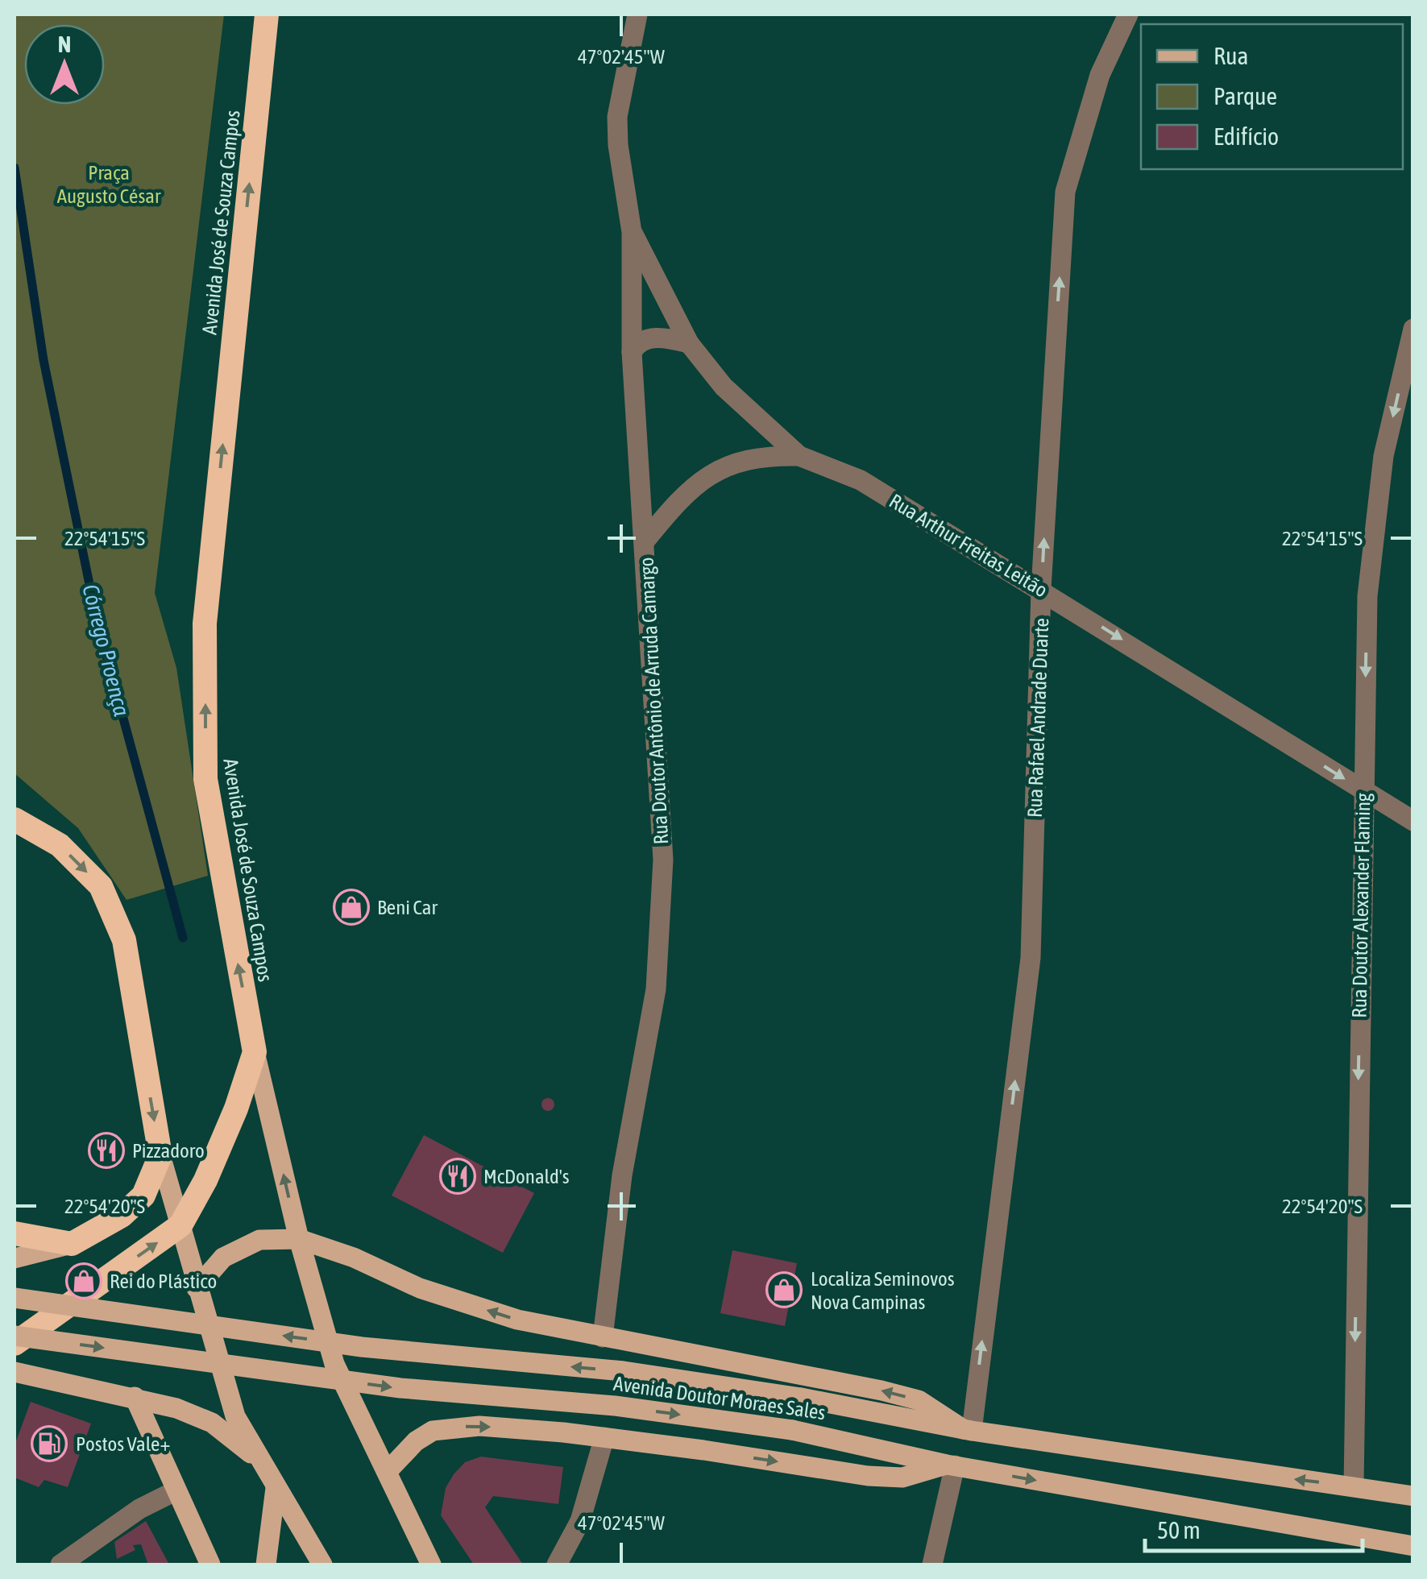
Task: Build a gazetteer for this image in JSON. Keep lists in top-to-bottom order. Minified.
{"streets":{"highway":["Avenida José de Souza Campos"],"main road":["Avenida Doutor Moraes Sales"],"street":["Rua Arthur Freitas Leitão","Rua Doutor Antônio de Arruda Camargo","Rua Rafael Andrade Duarte","Rua Doutor Alexander Flaming"]},"crossings":[["Rua Arthur Freitas Leitão","Rua Doutor Antônio de Arruda Camargo"],["Rua Arthur Freitas Leitão","Rua Rafael Andrade Duarte"],["Rua Arthur Freitas Leitão","Rua Doutor Alexander Flaming"],["Rua Rafael Andrade Duarte","Avenida Doutor Moraes Sales"],["Rua Doutor Alexander Flaming","Avenida Doutor Moraes Sales"]],"one_way":["Avenida José de Souza Campos","Rua Arthur Freitas Leitão","Rua Rafael Andrade Duarte","Rua Doutor Alexander Flaming"],"water":["Córrego Proença"],"parks":["Praça Augusto César"],"places":{"shop":["Beni Car","Rei do Plástico","Localiza Seminovos Nova Campinas"],"restaurant":["Pizzadoro","McDonald's"],"fuel station":["Postos Vale+"]},"legend":["Rua","Parque","Edifício"],"scale_bar":"50 m","north":"top","coordinates":["47°02'45\"W","22°54'15\"S","22°54'20\"S"]}
